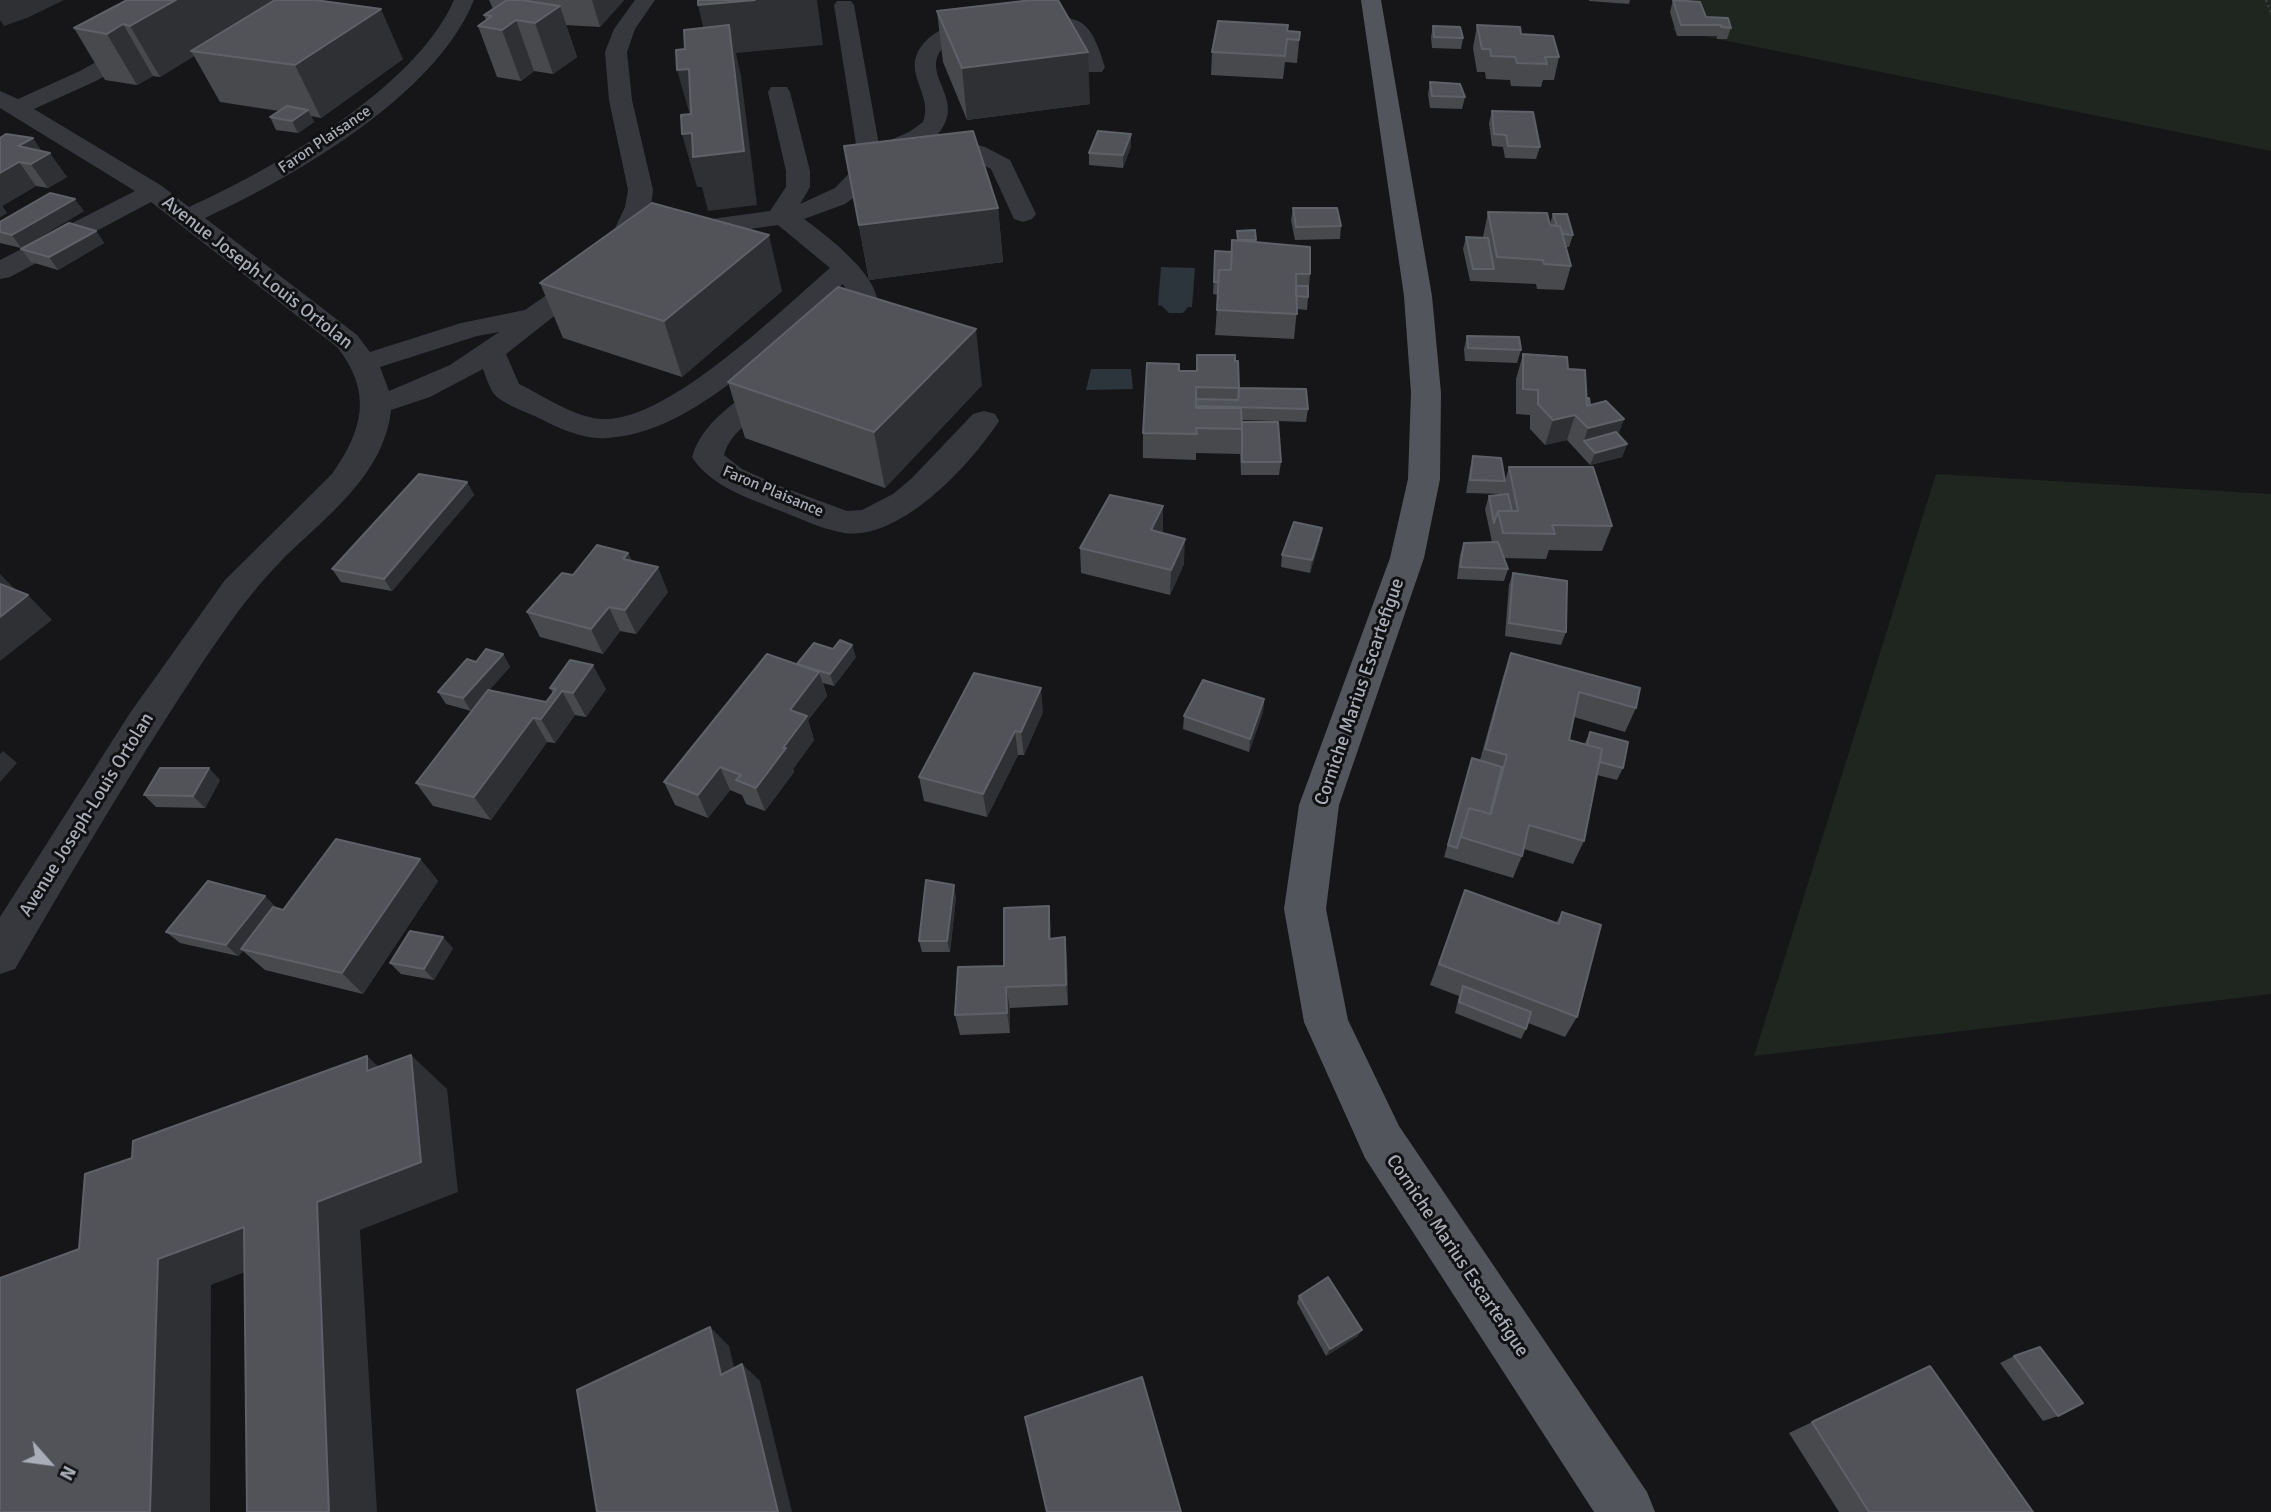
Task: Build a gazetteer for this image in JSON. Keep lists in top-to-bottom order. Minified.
{"streets":{"main road":["Corniche Marius Escartefigue"],"street":["Faron Plaisance","Avenue Joseph-Louis Ortolan"]},"crossings":[["Faron Plaisance","Avenue Joseph-Louis Ortolan"]],"north":"bottom right"}
